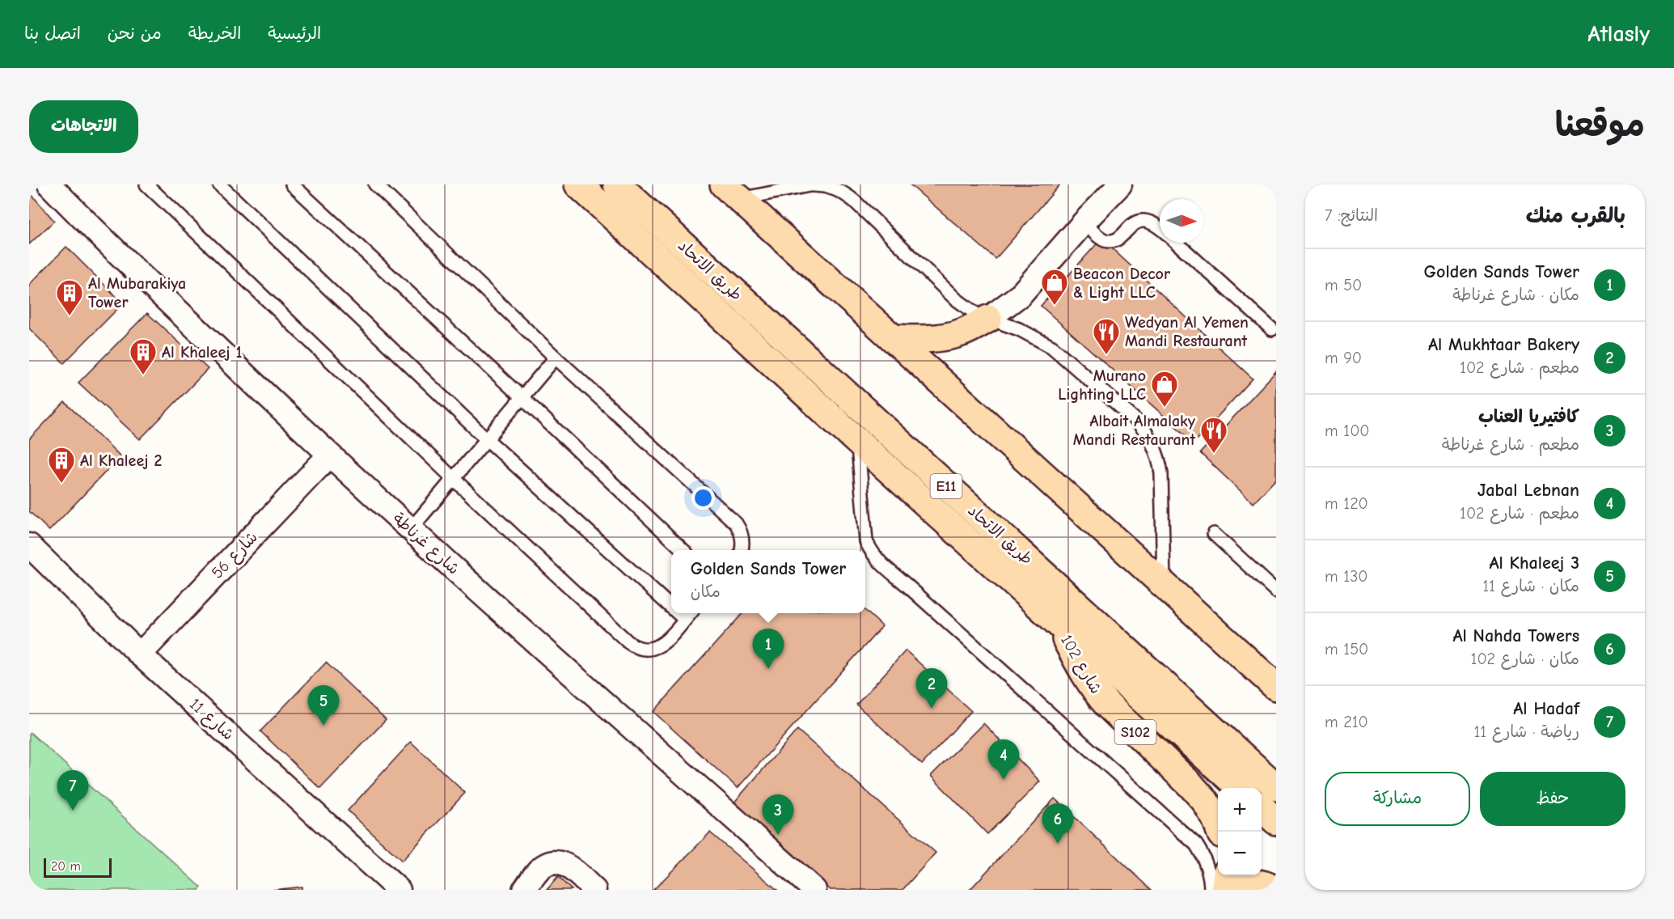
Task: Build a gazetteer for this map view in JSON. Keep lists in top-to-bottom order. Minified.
{"streets":{"main road":["طريق الاتحاد","E11","شارع 102","S102"],"street":["شارع غرناطة","شارع 56","شارع 11"]},"crossings":[["شارع غرناطة","شارع 56"],["شارع 56","شارع 11"]],"places":{"shop":["Beacon Decor & Light LLC","Murano Lighting LLC"],"building":["Al Mubarakiya Tower","Al Khaleej 1","Al Khaleej 2"],"restaurant":["Wedyan Al Yemen Mandi Restaurant","Albait Almalaky Mandi Restaurant"]},"scale_bar":"20 m","north":"right","page":{"header":"Atlasly","nav":["الرئيسية","الخريطة","من نحن","اتصل بنا"],"title":"موقعنا","buttons":["الاتجاهات",["حفظ","مشاركة"]],"heading":["بالقرب منك","النتائج: 7"],"list":[{"mark":"1","name":"Golden Sands Tower","note":"مكان · شارع غرناطة","value":"50 m"},{"mark":"2","name":"Al Mukhtaar Bakery","note":"مطعم · شارع 102","value":"90 m"},{"mark":"3","name":"كافتيريا العناب","note":"مطعم · شارع غرناطة","value":"100 m"},{"mark":"4","name":"Jabal Lebnan","note":"مطعم · شارع 102","value":"120 m"},{"mark":"5","name":"Al Khaleej 3","note":"مكان · شارع 11","value":"130 m"},{"mark":"6","name":"Al Nahda Towers","note":"مكان · شارع 102","value":"150 m"},{"mark":"7","name":"Al Hadaf","note":"رياضة · شارع 11","value":"210 m"}],"popup":["Golden Sands Tower","مكان"],"pins":["1","2","5","4","7","3","6"],"map_buttons":["+","−"],"scale":"20 m"}}
